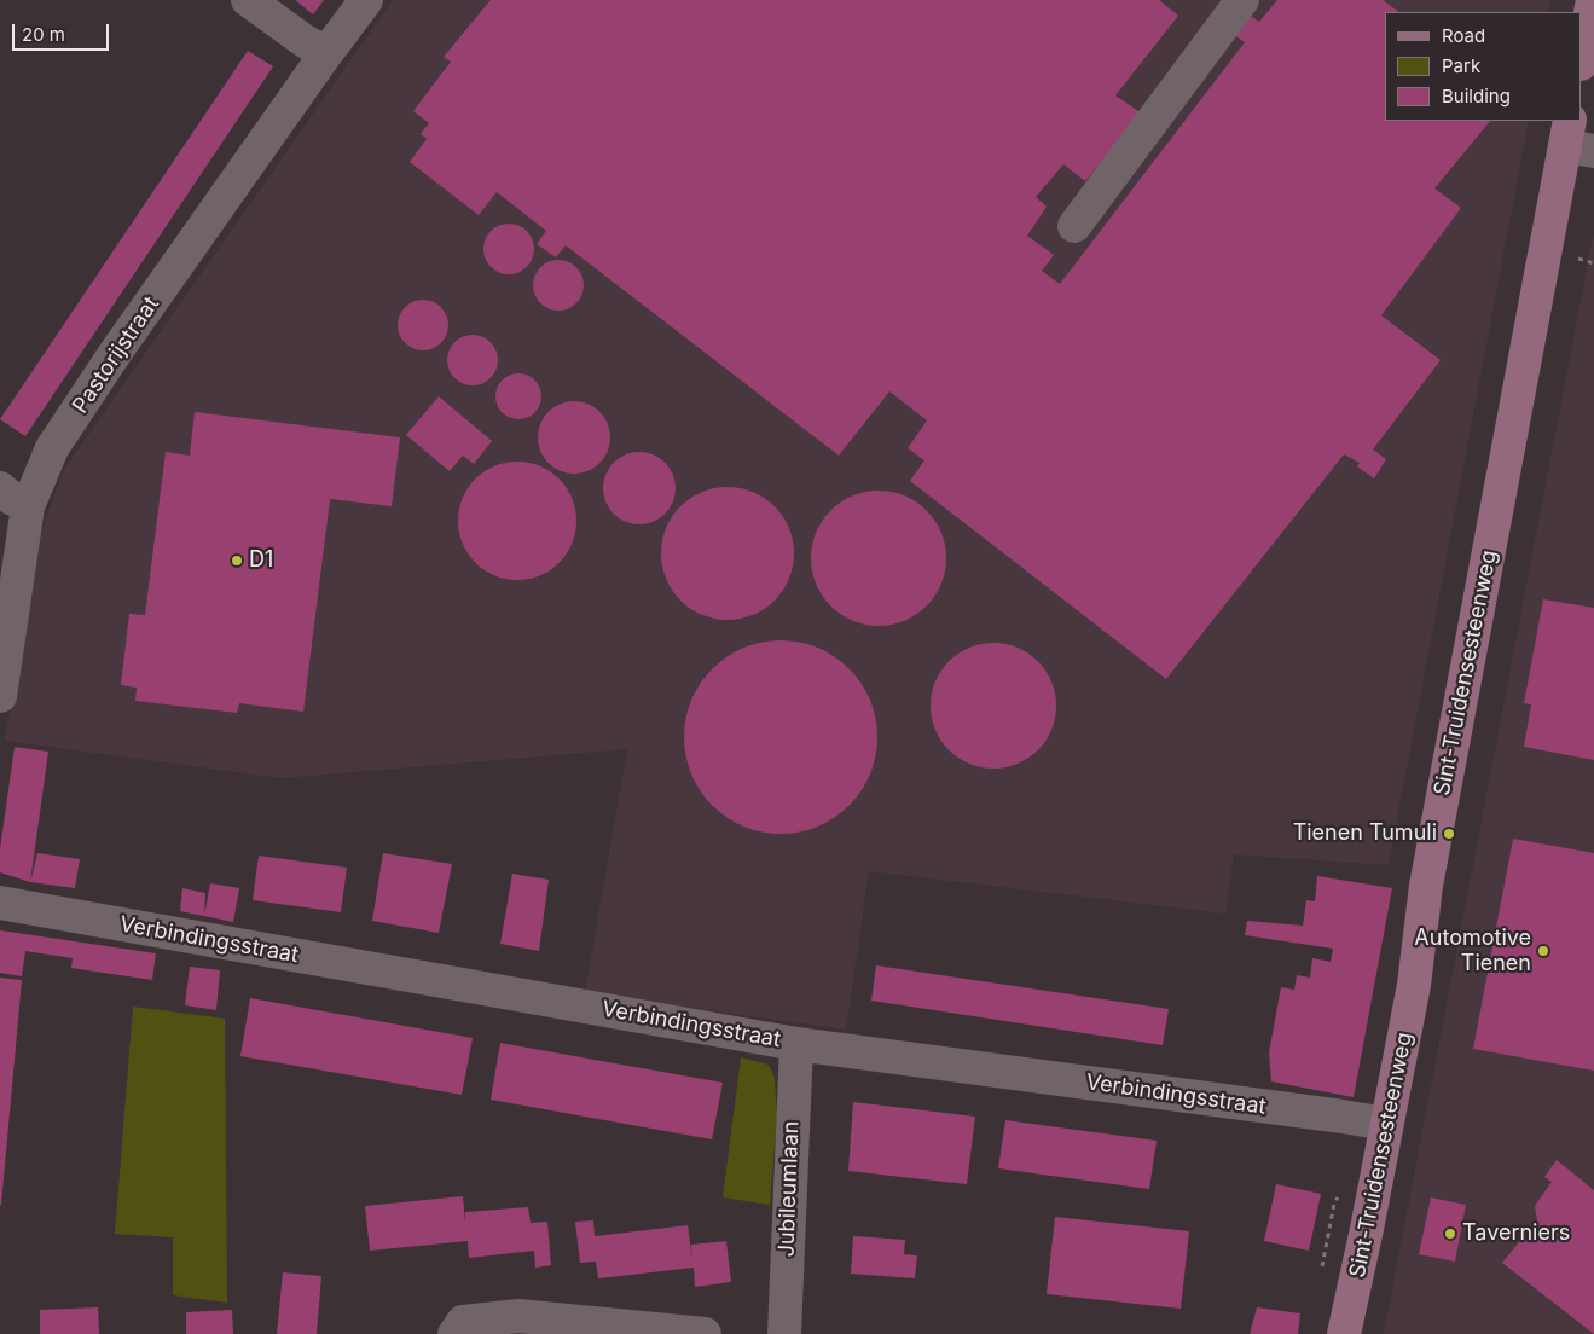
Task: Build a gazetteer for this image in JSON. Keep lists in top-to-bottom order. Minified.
{"streets":{"main road":["Sint-Truidensesteenweg"],"street":["Pastorijstraat","Verbindingsstraat","Jubileumlaan"]},"crossings":[["Sint-Truidensesteenweg","Verbindingsstraat"],["Verbindingsstraat","Jubileumlaan"]],"places":["D1","Tienen Tumuli","Automotive Tienen","Taverniers"],"legend":["Road","Park","Building"],"scale_bar":"20 m"}
